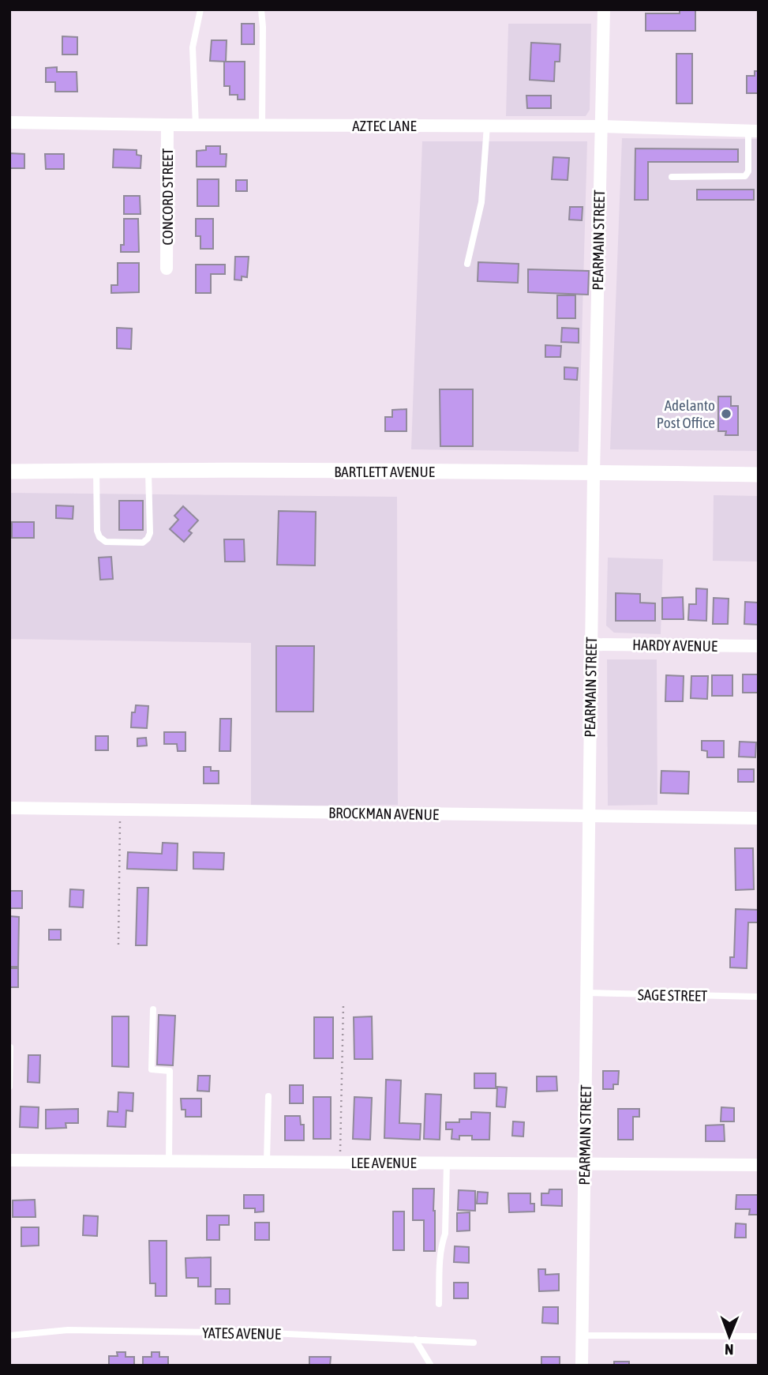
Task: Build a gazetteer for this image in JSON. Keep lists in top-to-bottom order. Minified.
{"streets":{"street":["AZTEC LANE","CONCORD STREET","PEARMAIN STREET","BARTLETT AVENUE","HARDY AVENUE","BROCKMAN AVENUE","LEE AVENUE"],"lane":["SAGE STREET","YATES AVENUE"]},"crossings":[["AZTEC LANE","CONCORD STREET"],["AZTEC LANE","PEARMAIN STREET"],["PEARMAIN STREET","BARTLETT AVENUE"],["PEARMAIN STREET","HARDY AVENUE"],["PEARMAIN STREET","BROCKMAN AVENUE"],["PEARMAIN STREET","SAGE STREET"],["PEARMAIN STREET","LEE AVENUE"]],"places":["Adelanto Post Office"],"north":"bottom"}
